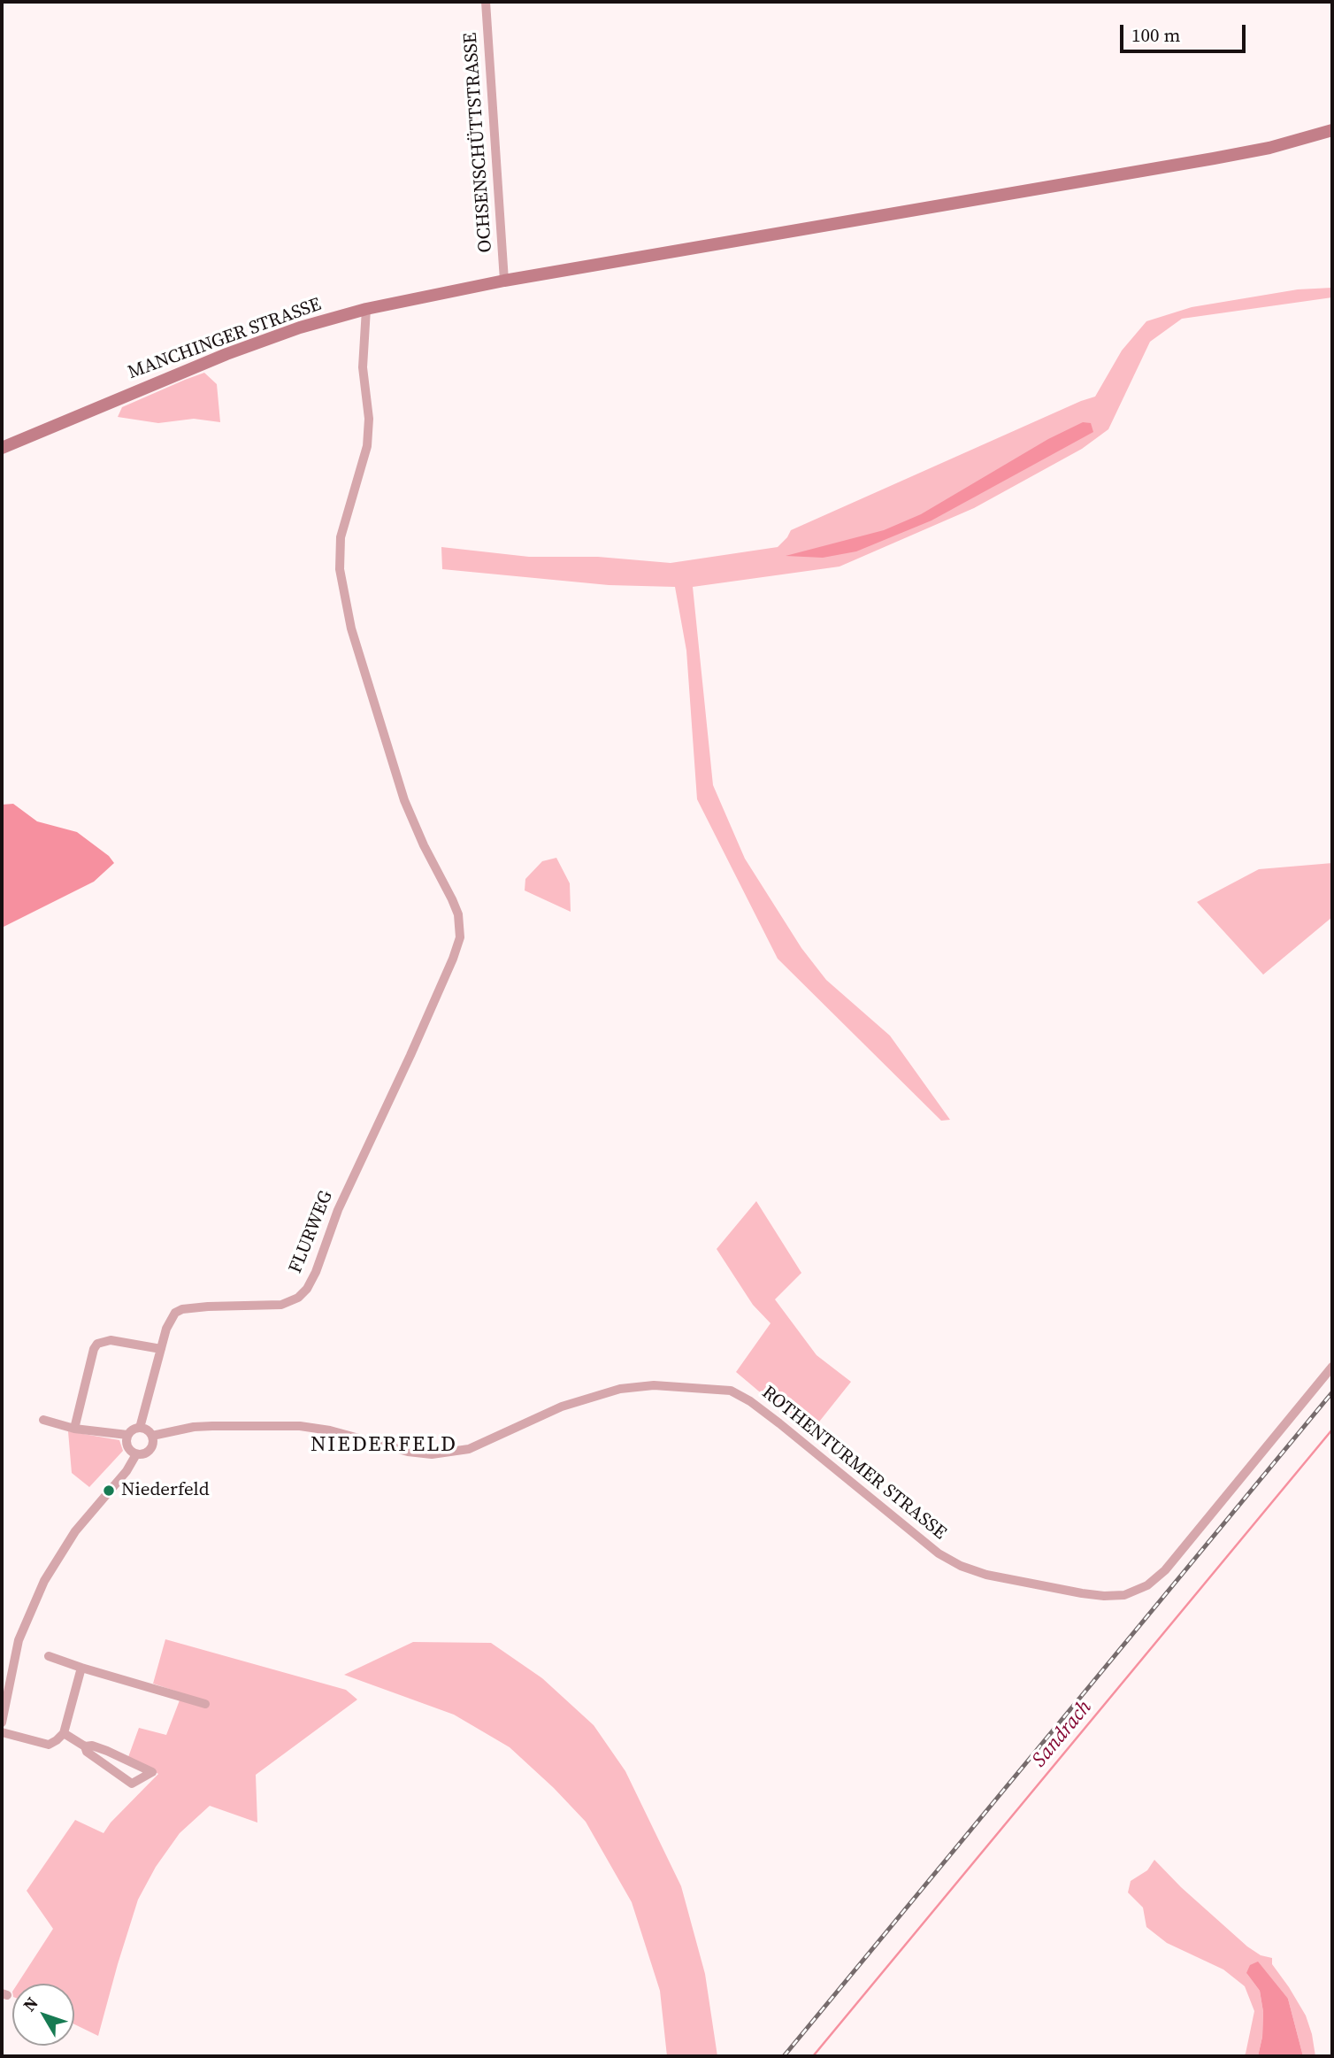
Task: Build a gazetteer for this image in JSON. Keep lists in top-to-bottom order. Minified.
{"streets":{"main road":["MANCHINGER STRASSE"],"street":["OCHSENSCHÜTTSTRASSE","FLURWEG","ROTHENTURMER STRASSE"]},"crossings":[["OCHSENSCHÜTTSTRASSE","MANCHINGER STRASSE"],["MANCHINGER STRASSE","FLURWEG"],["FLURWEG","ROTHENTURMER STRASSE"]],"districts":["NIEDERFELD"],"water":["Sandrach"],"places":["Niederfeld"],"scale_bar":"100 m","north":"top left"}
